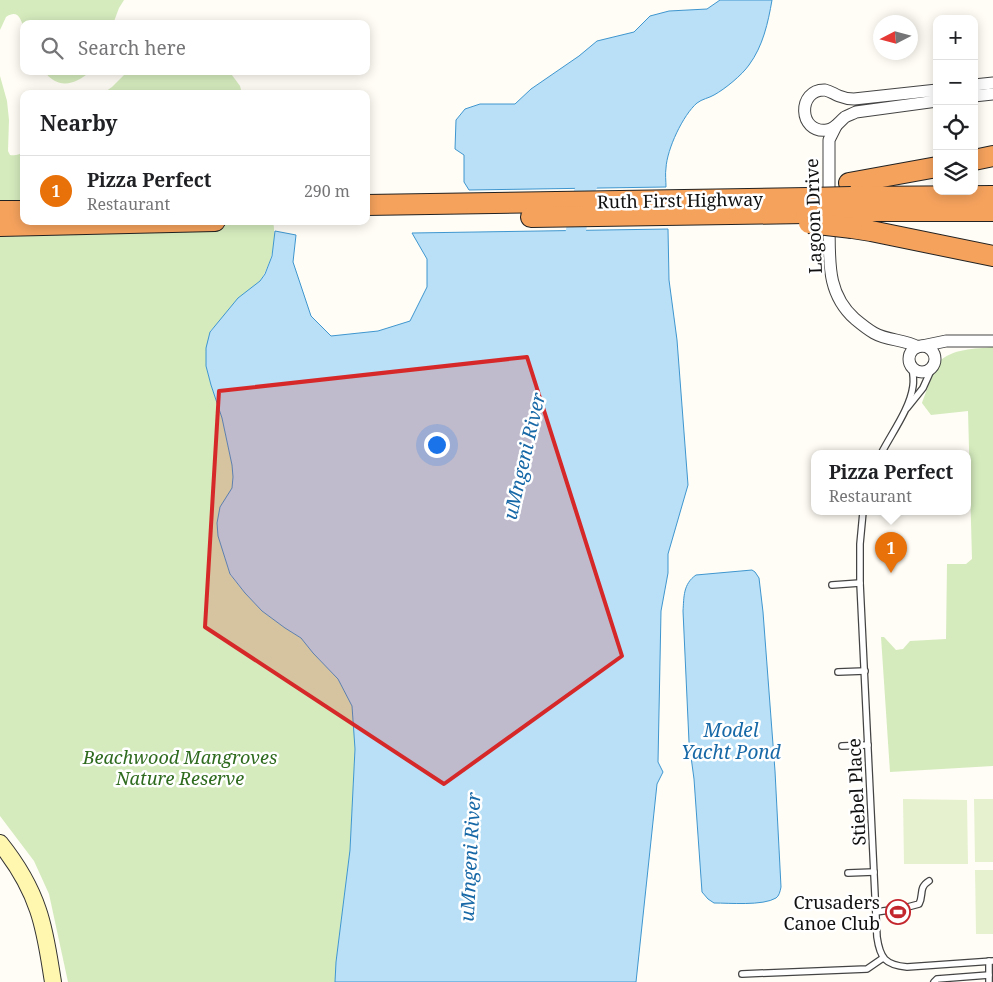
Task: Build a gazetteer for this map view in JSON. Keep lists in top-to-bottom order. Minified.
{"streets":{"highway":["Ruth First Highway"],"street":["Lagoon Drive"],"lane":["Stiebel Place"]},"water":["uMngeni River","Model Yacht Pond"],"parks":["Beachwood Mangroves Nature Reserve"],"places":{"sports":["Crusaders Canoe Club"]},"north":"left","page":{"map_buttons":["+","−"],"search":"Search here","heading":"Nearby","list":[{"mark":"1","name":"Pizza Perfect","note":"Restaurant","value":"290 m"}],"popup":["Pizza Perfect","Restaurant"],"pins":"1"}}
